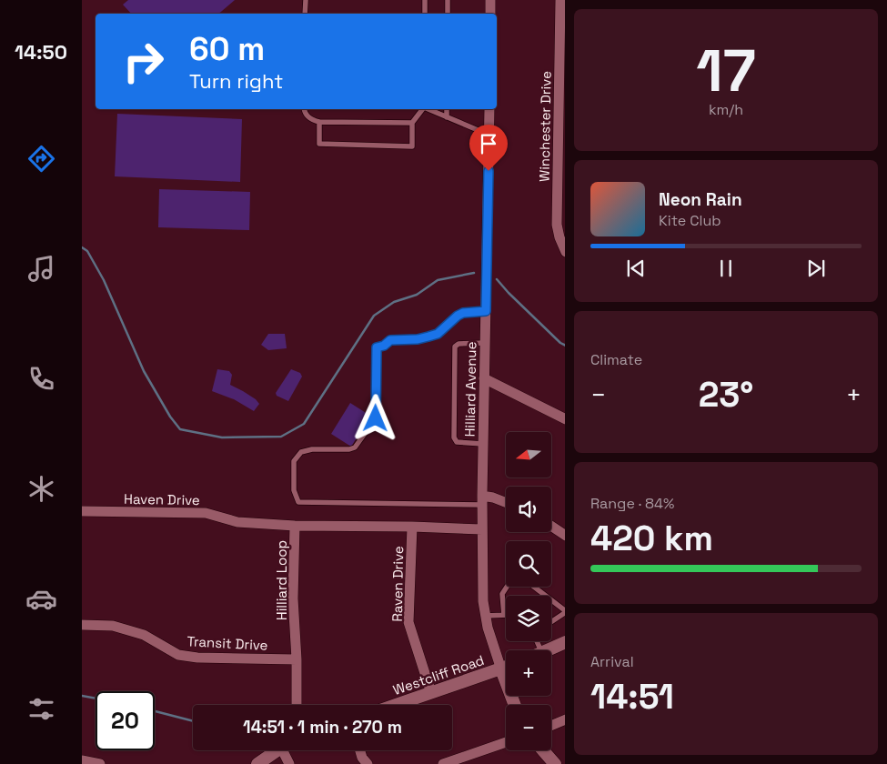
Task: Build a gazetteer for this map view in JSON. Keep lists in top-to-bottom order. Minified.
{"streets":{"street":["Winchester Drive","Hilliard Avenue","Haven Drive","Hilliard Loop","Raven Drive","Transit Drive","Westcliff Road"]},"crossings":[["Hilliard Avenue","Hilliard Loop"],["Hilliard Avenue","Westcliff Road"],["Haven Drive","Hilliard Loop"],["Hilliard Loop","Raven Drive"],["Hilliard Loop","Transit Drive"],["Raven Drive","Westcliff Road"]],"north":"left","page":{"tabs":"14:50","tile":[["17","km/h"],"Climate",["Range · 84%","420 km"],["Arrival","14:51"]],"turn":["60 m","Turn right"],"song":["Neon Rain","Kite Club"],"heat":["−","23°","+"],"map_buttons":["+","−"],"limit":"20","trip":"14:51 · 1 min · 270 m"}}
